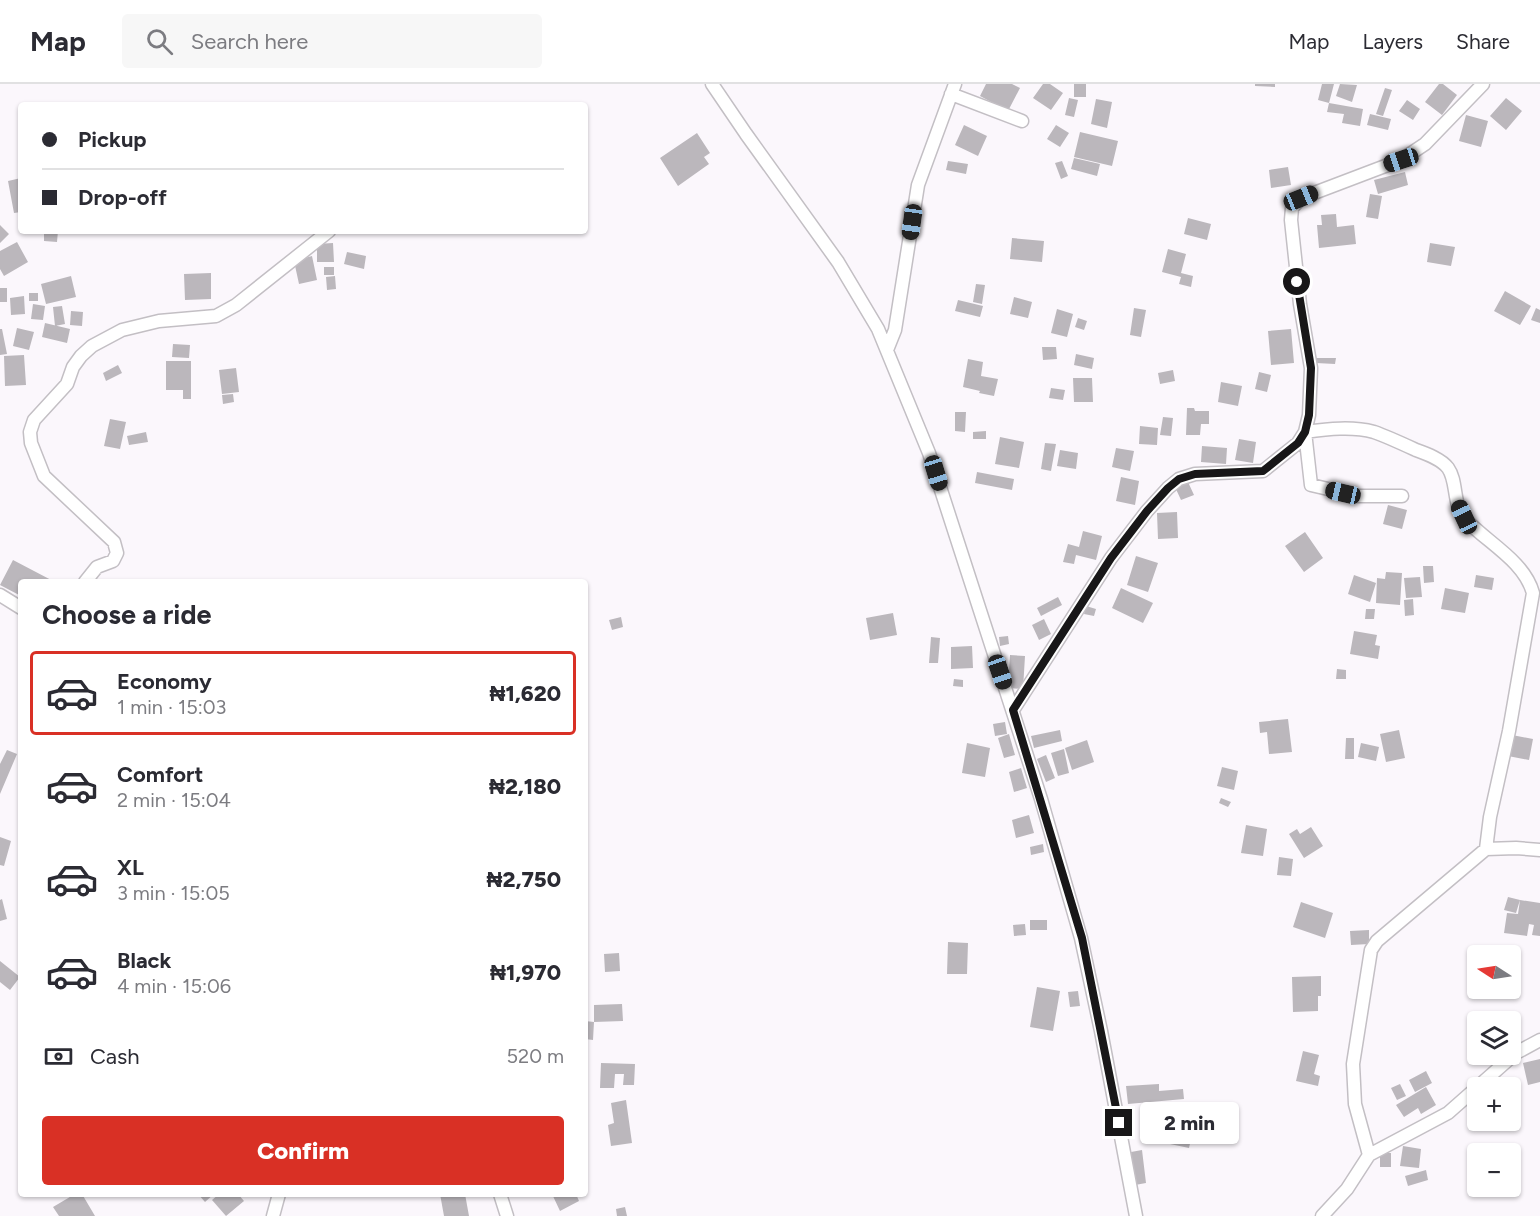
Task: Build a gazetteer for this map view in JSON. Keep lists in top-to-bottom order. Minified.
{"north":"left","page":{"header":"Map","search":"Search here","nav":["Map","Layers","Share"],"banner":["Pickup","Drop-off"],"heading":"Choose a ride","list":[{"name":"Economy","note":"1 min · 15:03","value":"₦1,620"},{"name":"Comfort","note":"2 min · 15:04","value":"₦2,180"},{"name":"XL","note":"3 min · 15:05","value":"₦2,750"},{"name":"Black","note":"4 min · 15:06","value":"₦1,970"}],"map_buttons":["+","−"],"pay":["Cash","520 m"],"bubble":"2 min","buttons":"Confirm"}}
